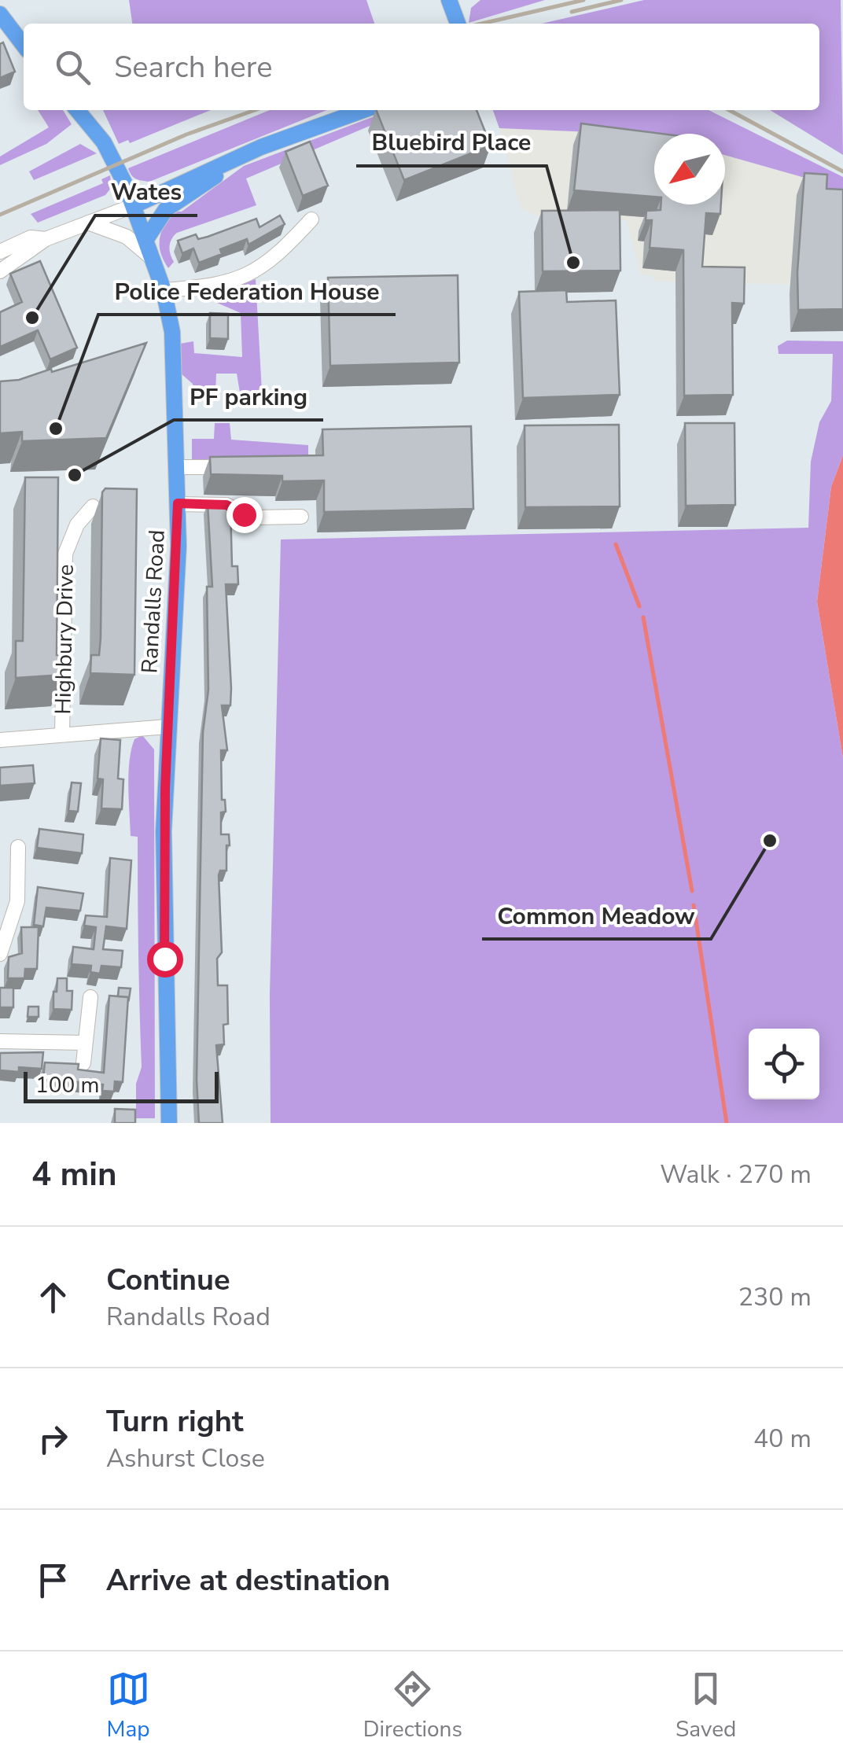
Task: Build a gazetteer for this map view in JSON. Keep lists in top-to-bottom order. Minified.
{"streets":{"main road":["Randalls Road"],"street":["Highbury Drive"]},"places":["Bluebird Place","Wates","Police Federation House","PF parking","Common Meadow"],"scale_bar":"100 m","north":"bottom left","page":{"search":"Search here","scale":"100 m","heading":["4 min","Walk · 270 m"],"list":[["Continue","Randalls Road","230 m"],["Turn right","Ashurst Close","40 m"],"Arrive at destination"],"nav":["Map","Directions","Saved"]}}
